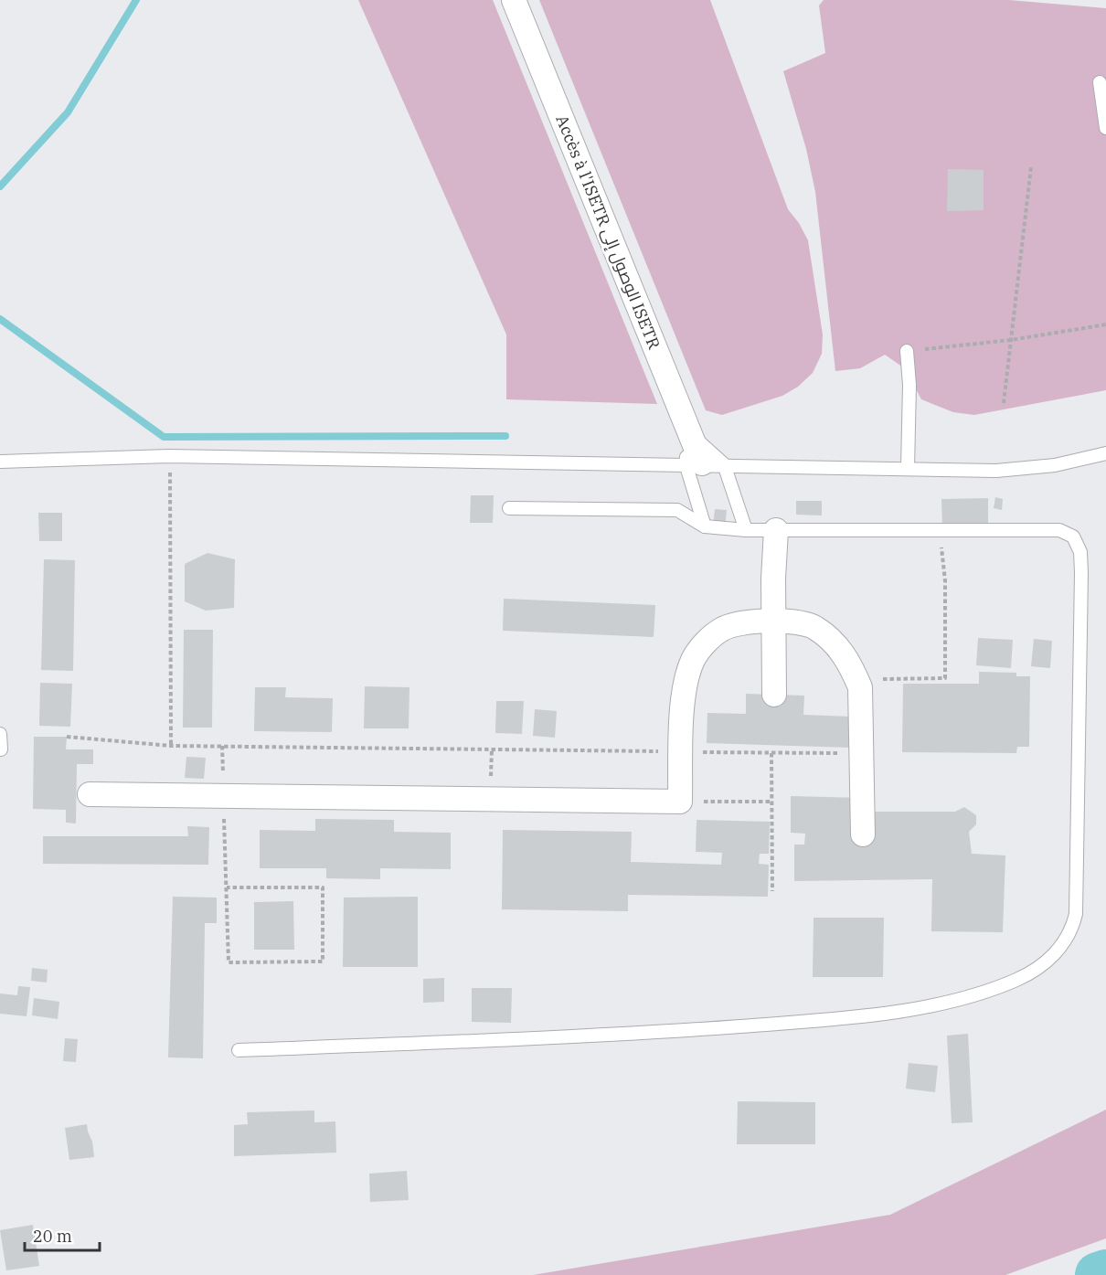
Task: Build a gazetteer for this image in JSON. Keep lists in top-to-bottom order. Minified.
{"streets":{"street":["Accès à l'ISETR الوصول إلى ISETR"]},"scale_bar":"20 m"}
